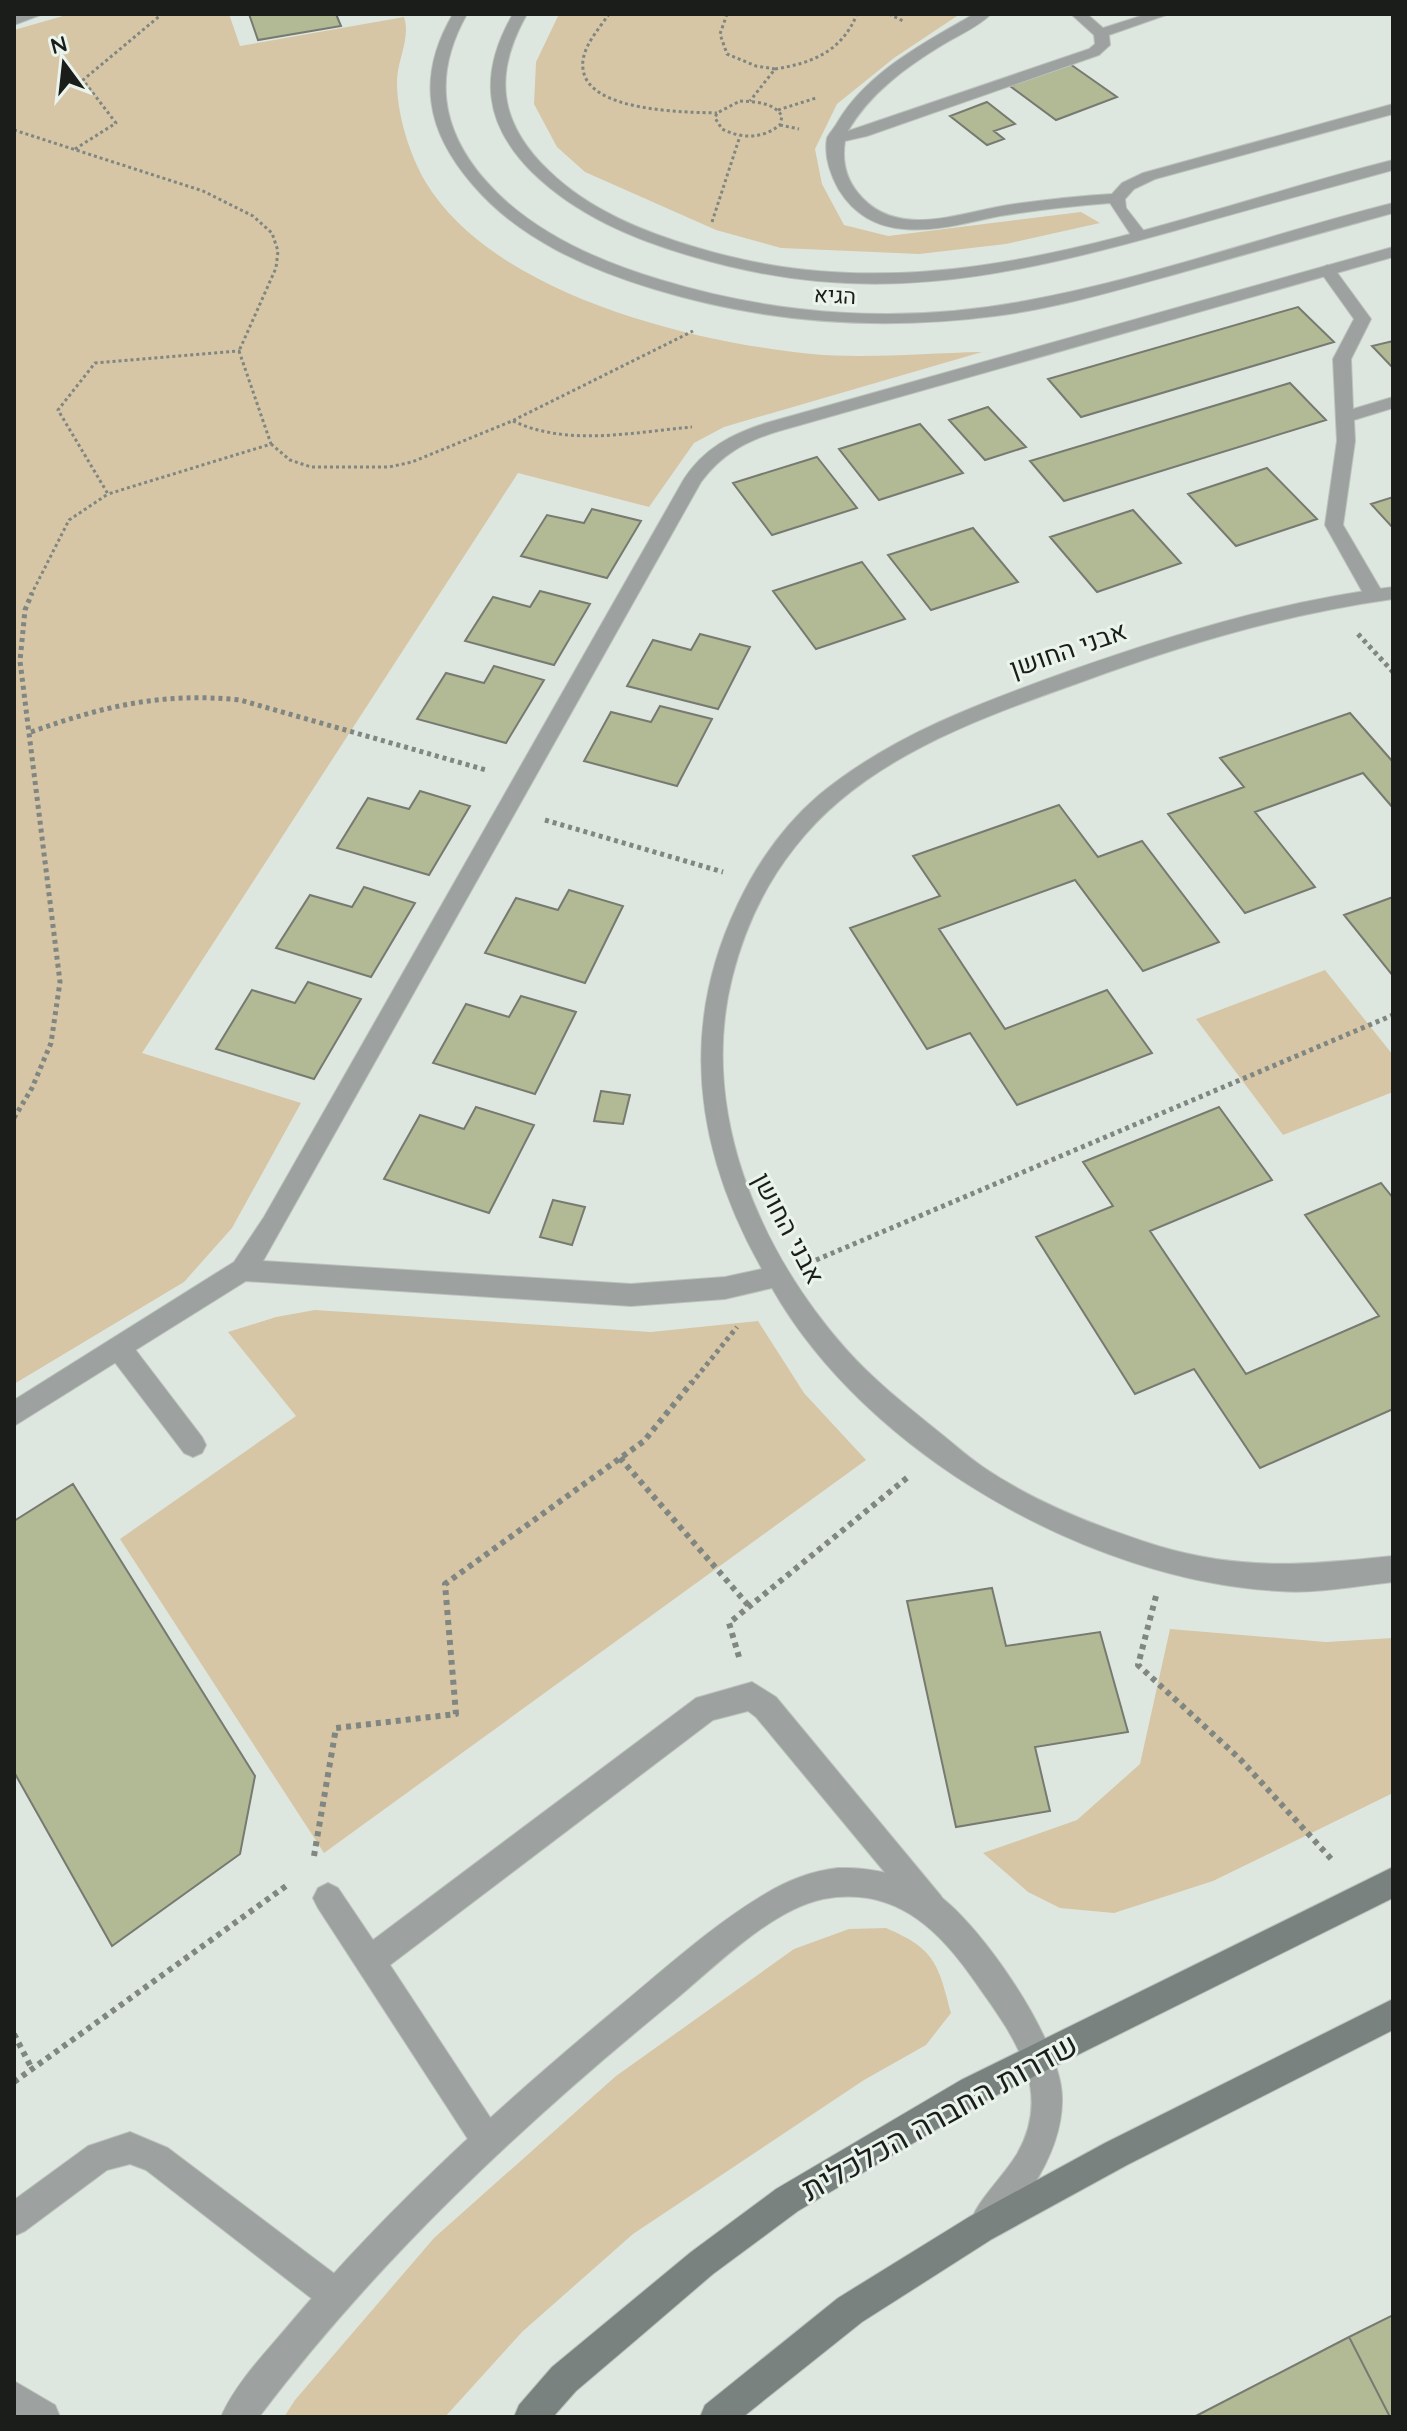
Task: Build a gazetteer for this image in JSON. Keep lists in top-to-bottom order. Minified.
{"streets":{"main road":["שדרות החברה הכלכלית"],"street":["הגיא","אבני החושן"]},"north":"top"}
